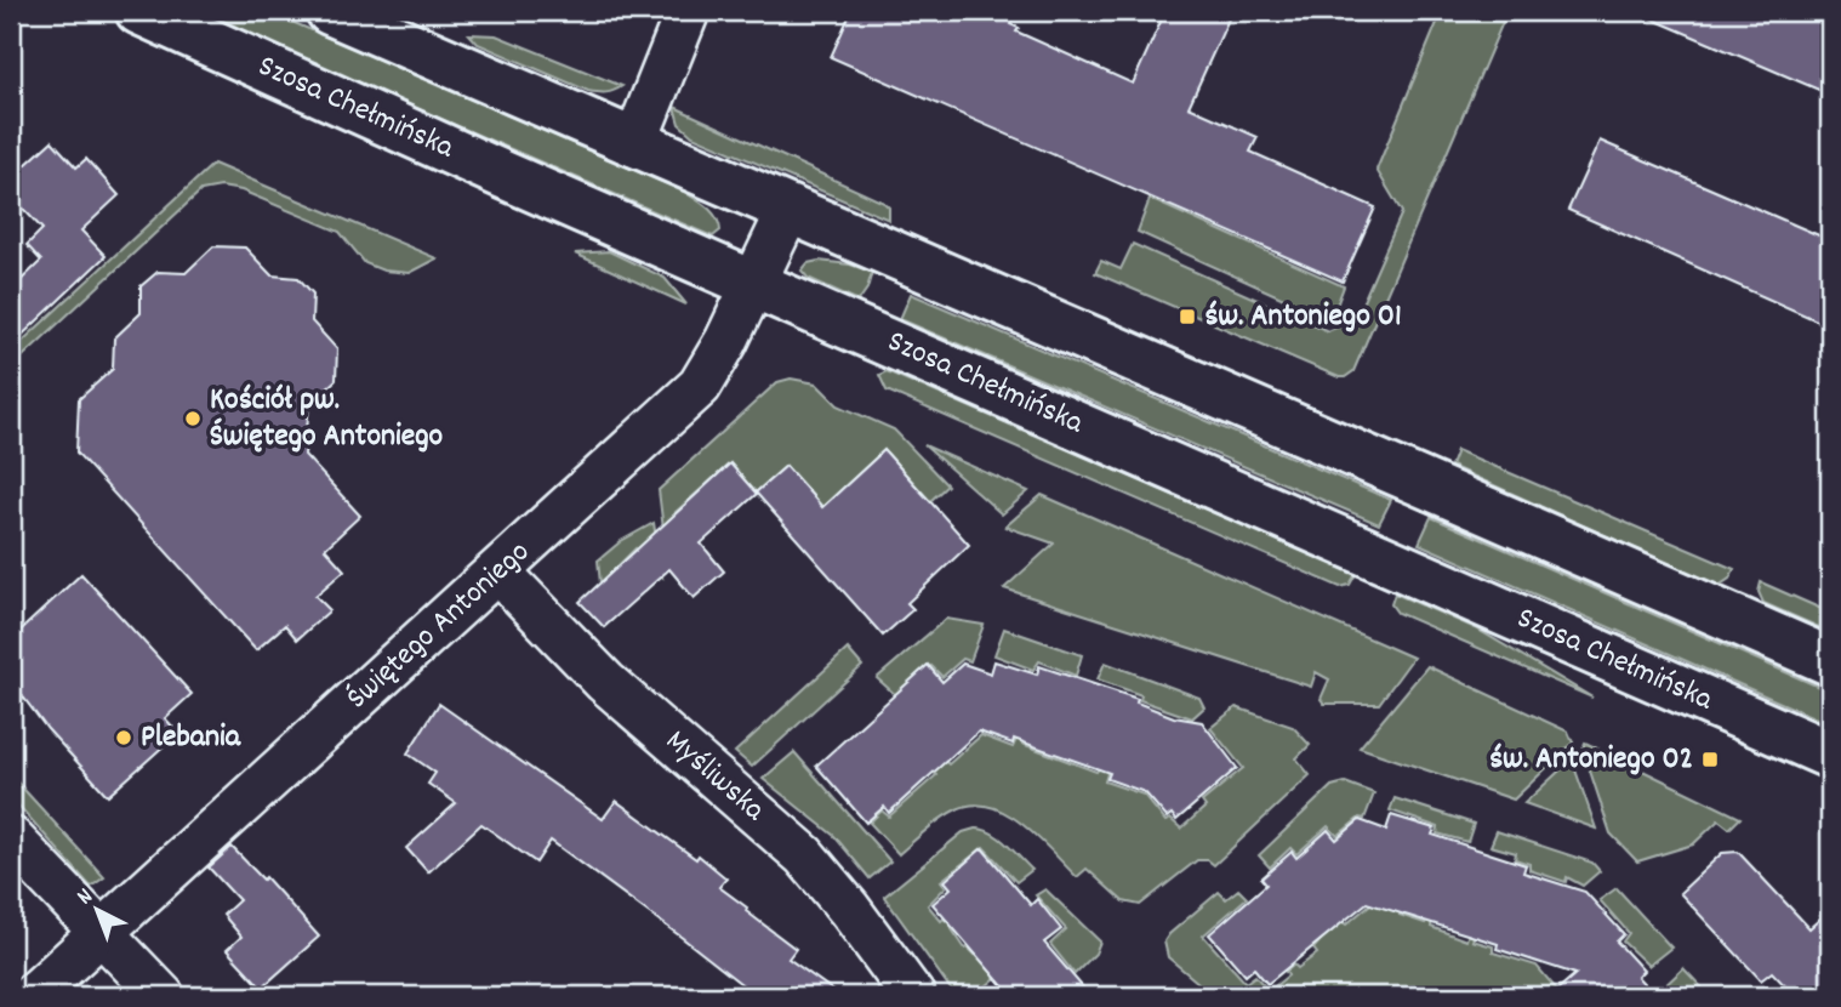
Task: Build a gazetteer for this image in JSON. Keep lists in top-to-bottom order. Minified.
{"streets":{"main road":["Szosa Chełmińska"],"street":["Świętego Antoniego","Myśliwska"]},"crossings":[["Szosa Chełmińska","Świętego Antoniego"],["Świętego Antoniego","Myśliwska"]],"places":{"transit":["św. Antoniego 01","św. Antoniego 02"],"other":["Kościół pw. Świętego Antoniego","Plebania"]},"north":"top left"}
